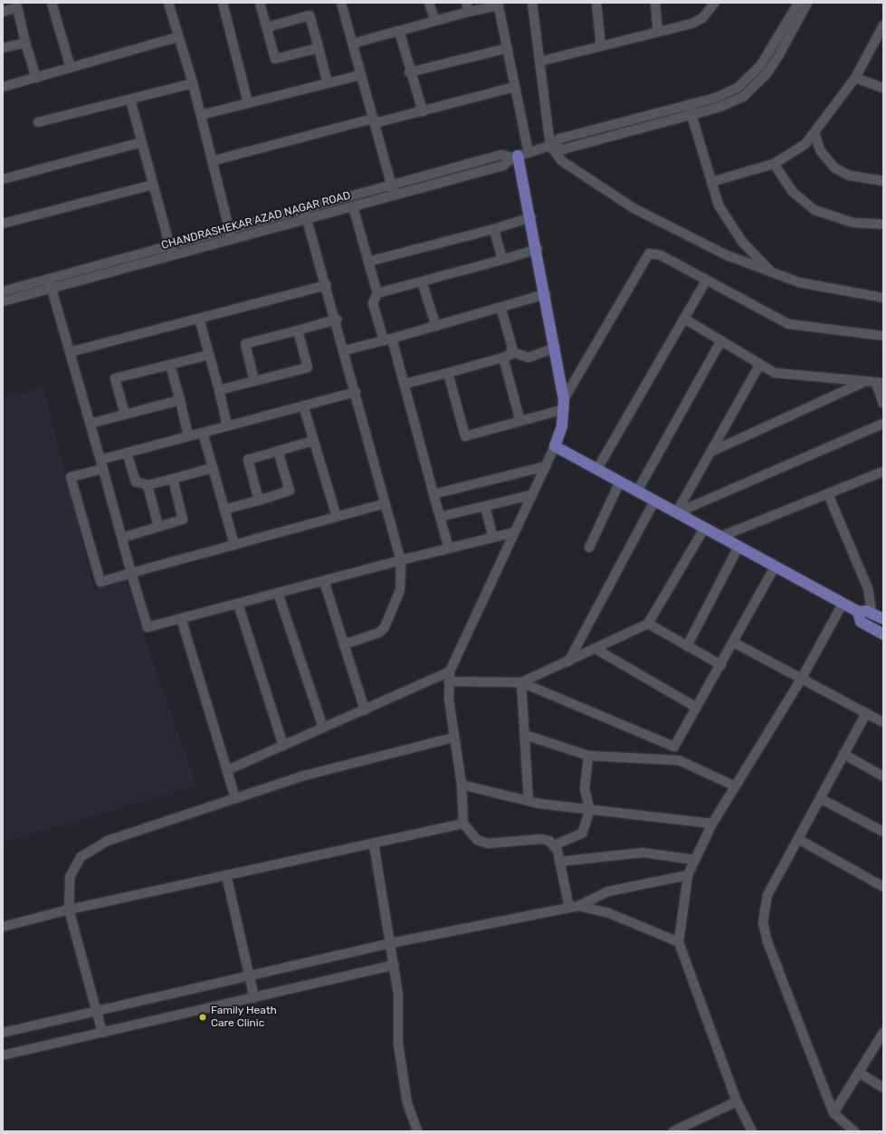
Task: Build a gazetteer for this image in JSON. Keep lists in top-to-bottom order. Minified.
{"streets":{"street":["CHANDRASHEKAR AZAD NAGAR ROAD"]},"places":["Family Heath Care Clinic"]}
